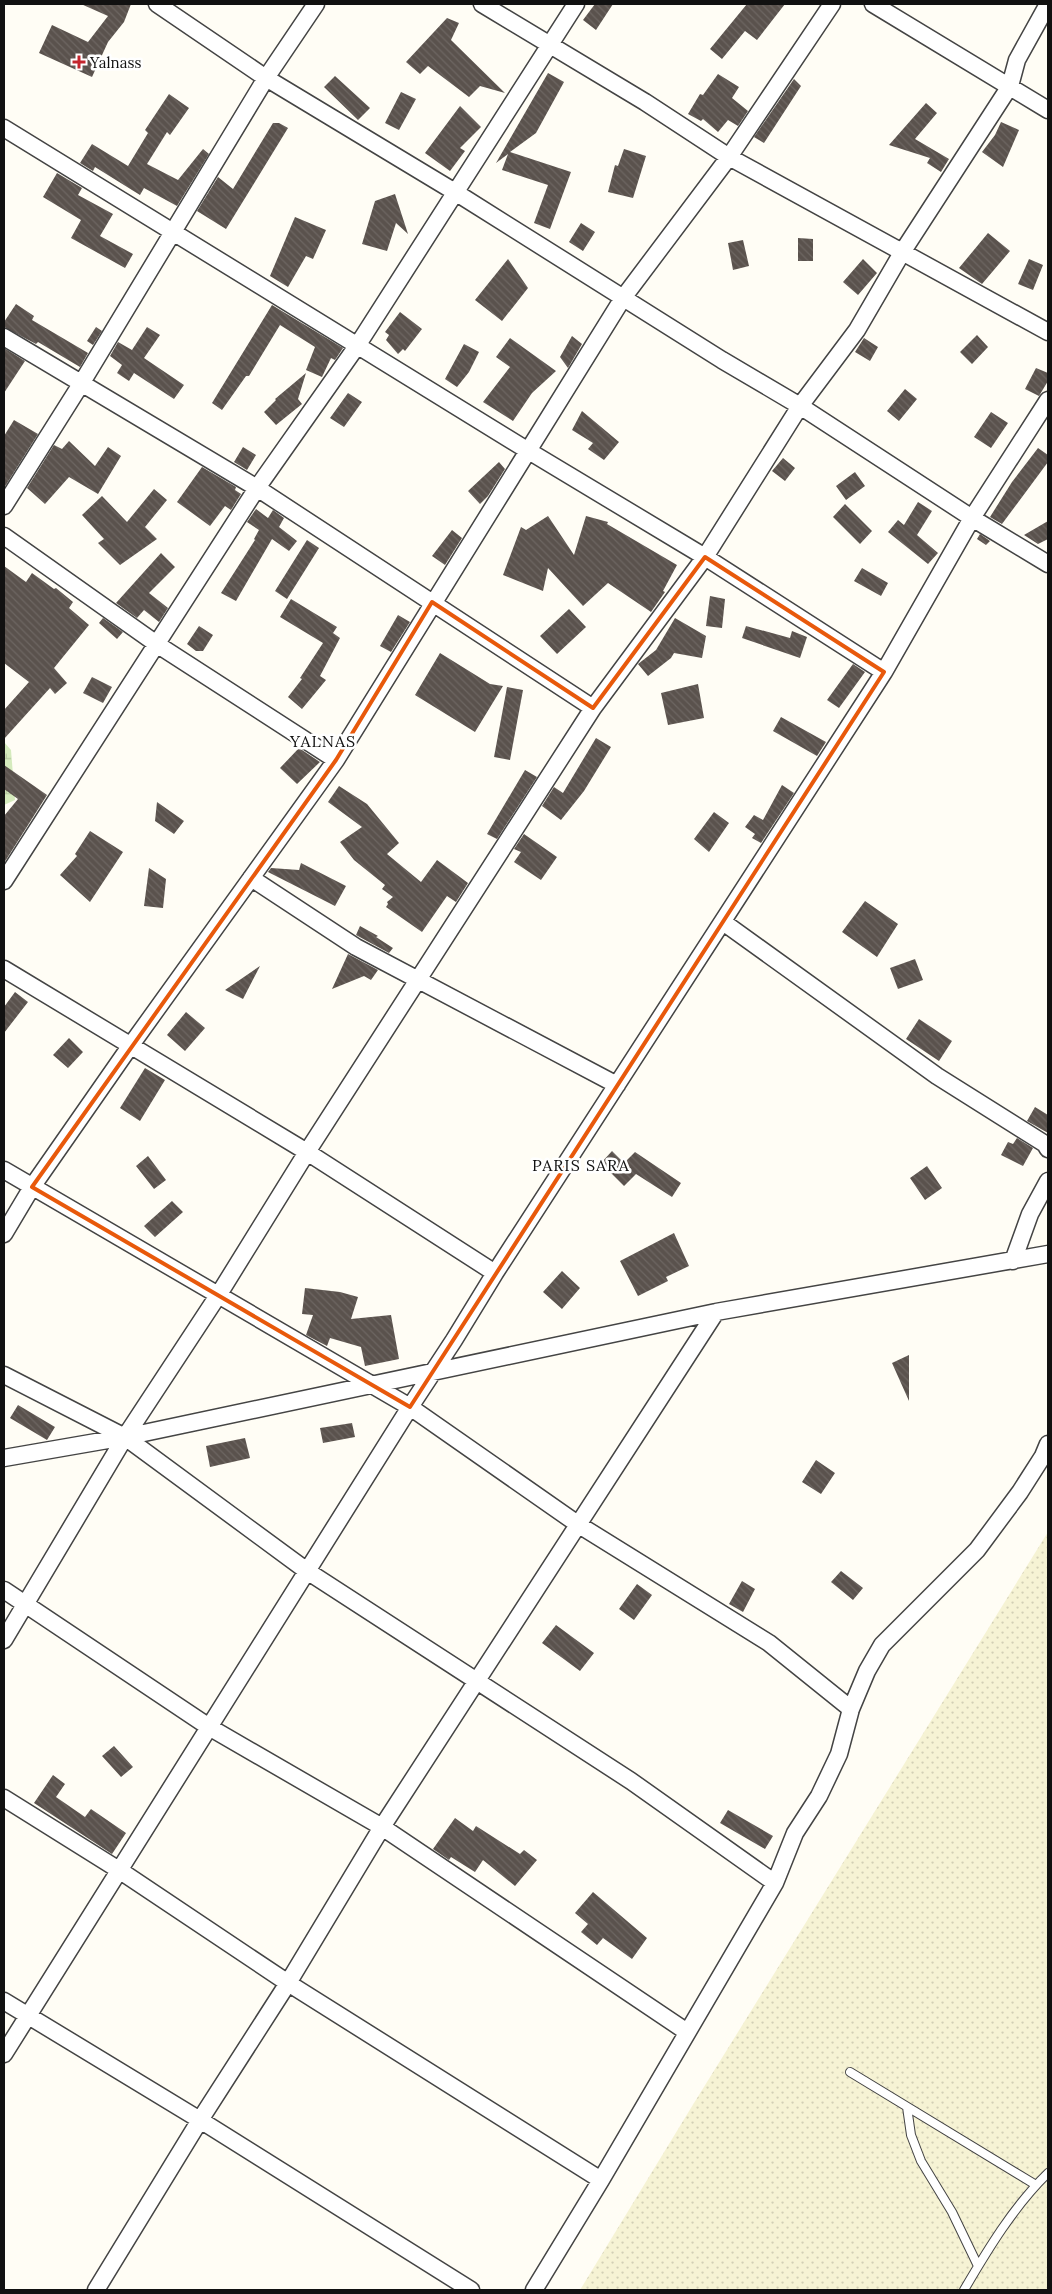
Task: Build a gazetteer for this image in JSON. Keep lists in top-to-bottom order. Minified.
{"districts":["YALNAS","PARIS SARA"],"places":{"health":["Yalnass"]}}
